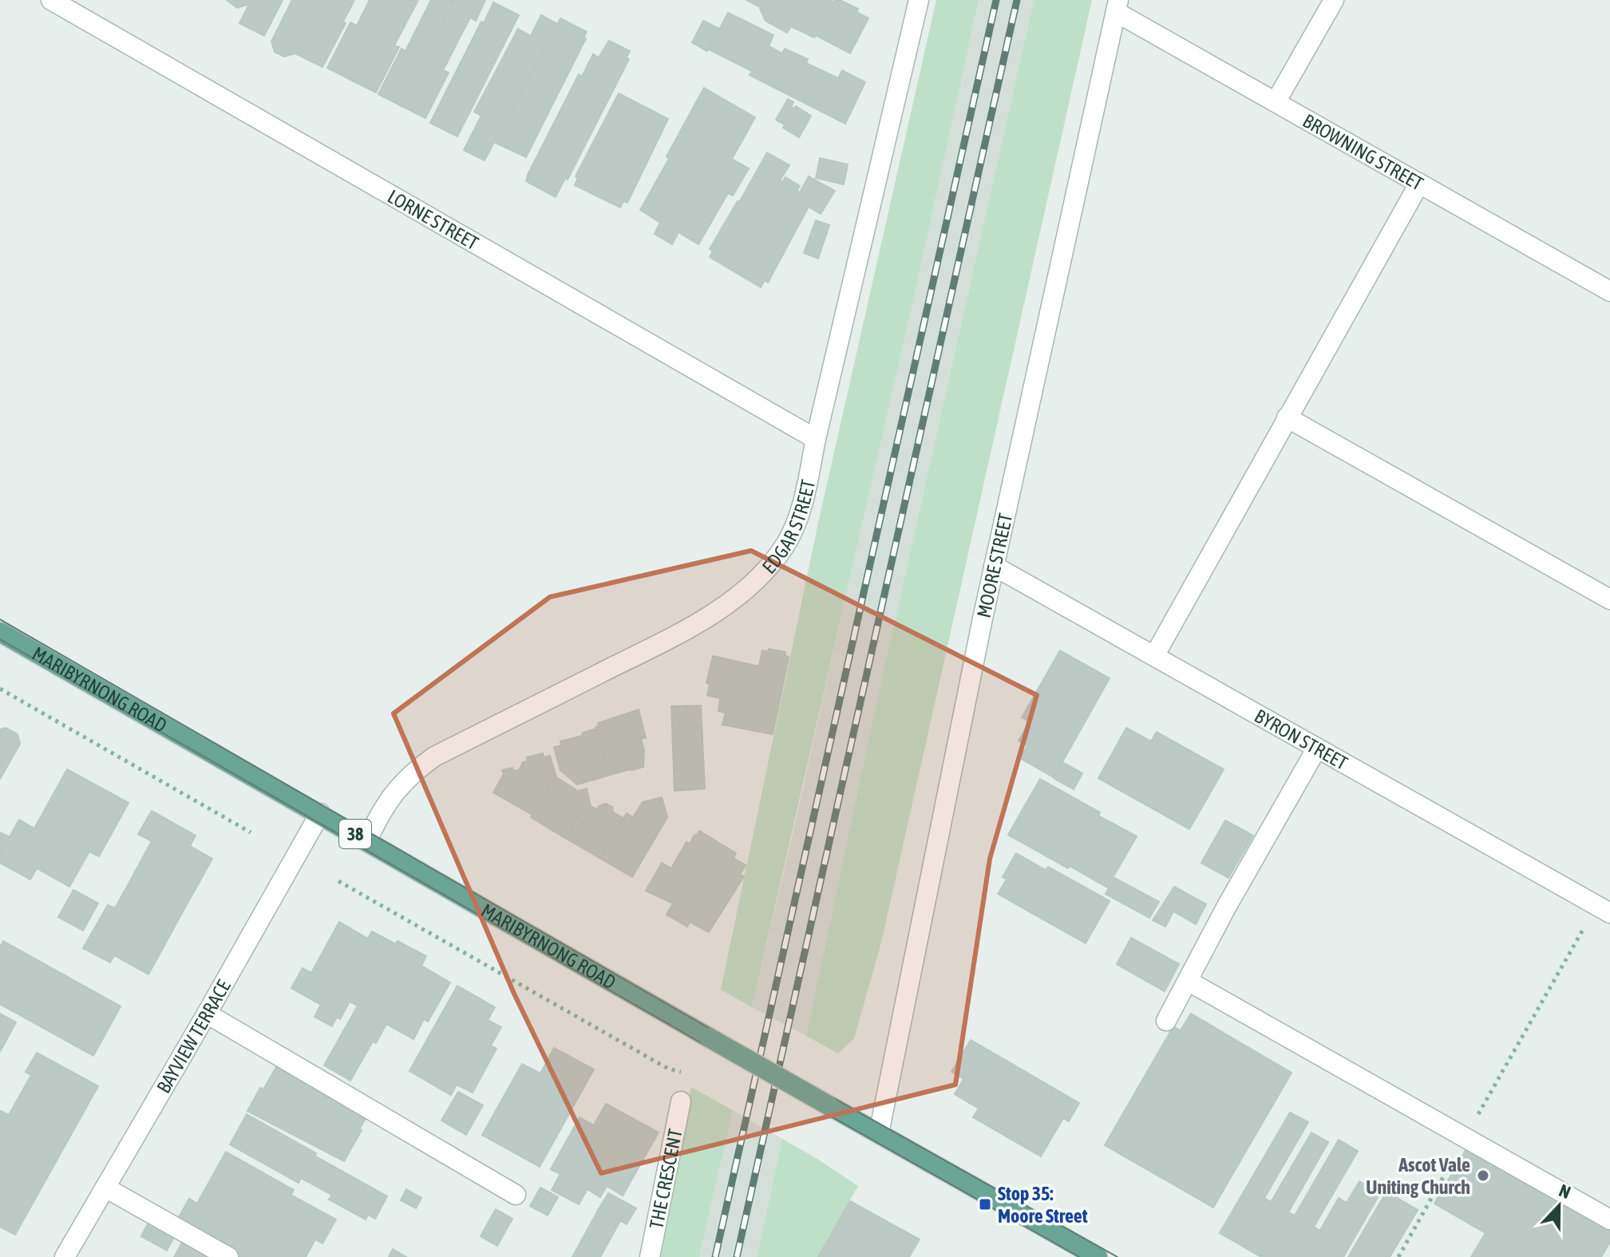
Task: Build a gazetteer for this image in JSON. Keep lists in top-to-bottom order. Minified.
{"streets":{"main road":["MARIBYRNONG ROAD","38"],"street":["BROWNING STREET","LORNE STREET","EDGAR STREET","MOORE STREET","BYRON STREET","BAYVIEW TERRACE","THE CRESCENT"]},"crossings":[["BROWNING STREET","MOORE STREET"],["LORNE STREET","EDGAR STREET"],["EDGAR STREET","MARIBYRNONG ROAD"],["MOORE STREET","MARIBYRNONG ROAD"],["MOORE STREET","BYRON STREET"],["MARIBYRNONG ROAD","BAYVIEW TERRACE"]],"places":{"other":["Ascot Vale Uniting Church"],"transit":["Stop 35: Moore Street"]},"north":"top"}
